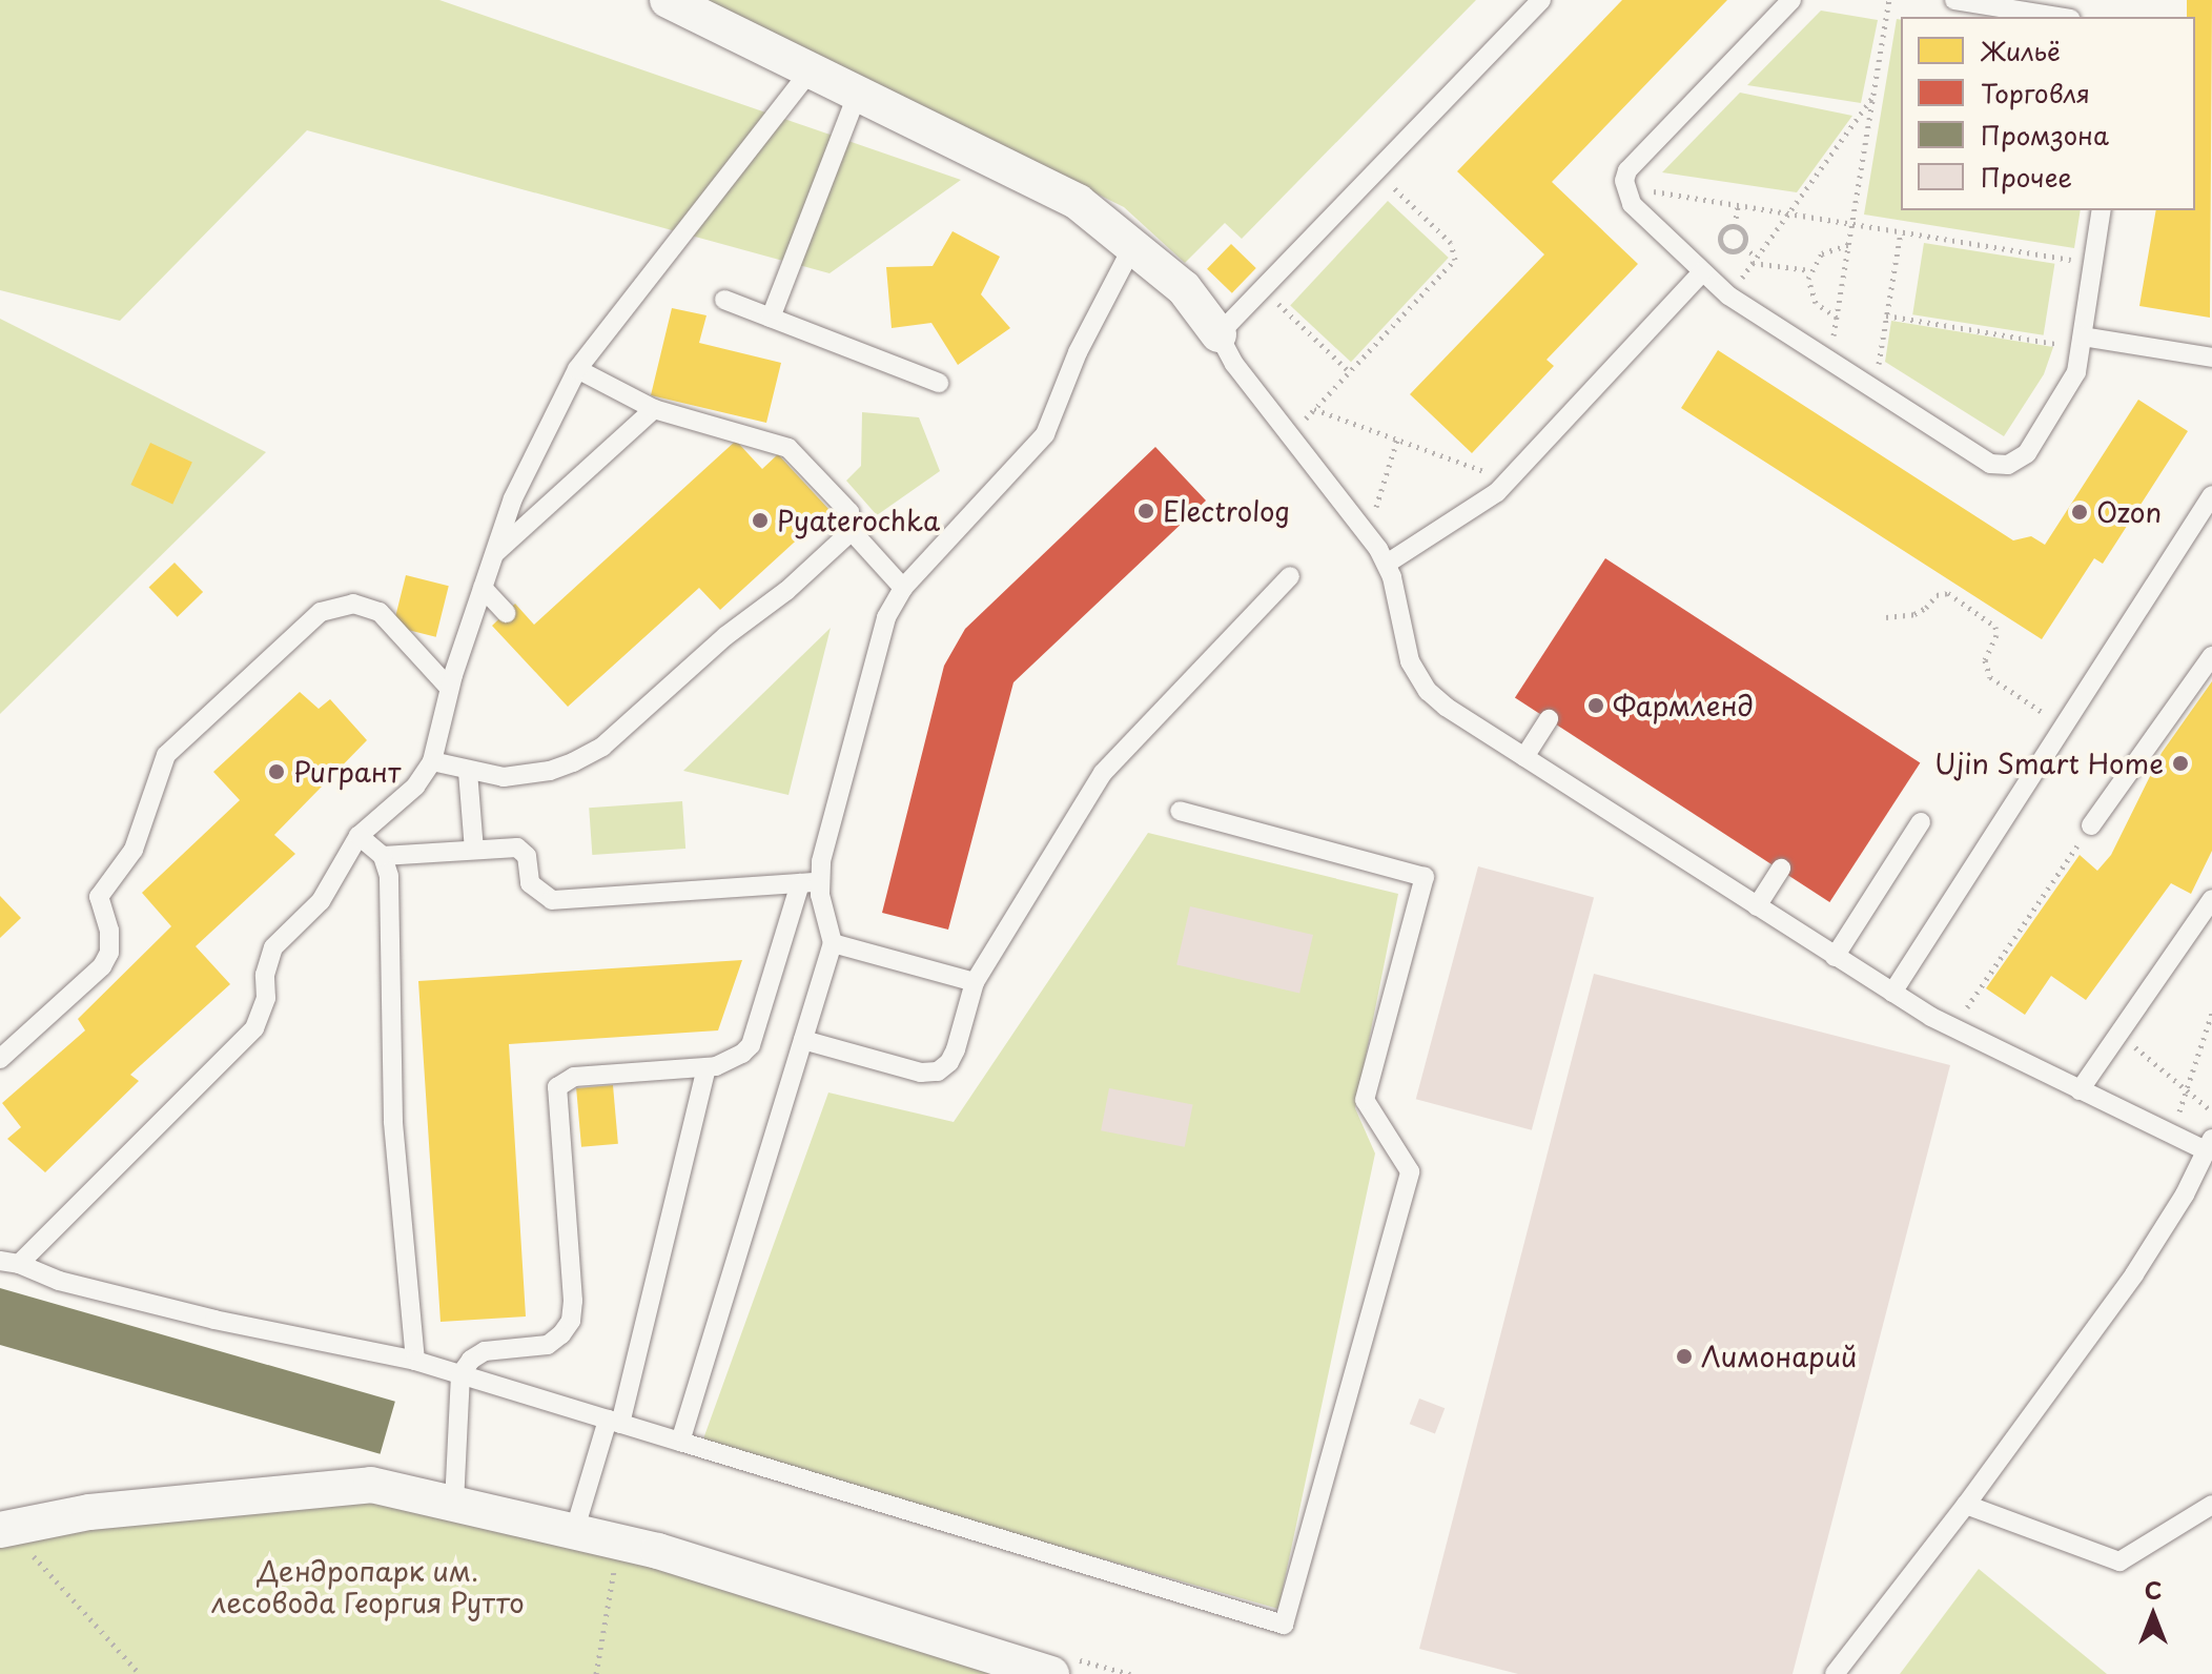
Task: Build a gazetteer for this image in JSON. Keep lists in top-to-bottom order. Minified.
{"parks":["Дендропарк им. лесовода Георгия Рутто"],"places":["Electrolog","Ozon","Pyaterochka","Фармленд","Ujin Smart Home","Ригрант","Лимонарий"],"legend":["Жильё","Торговля","Промзона","Прочее"],"north":"top"}
